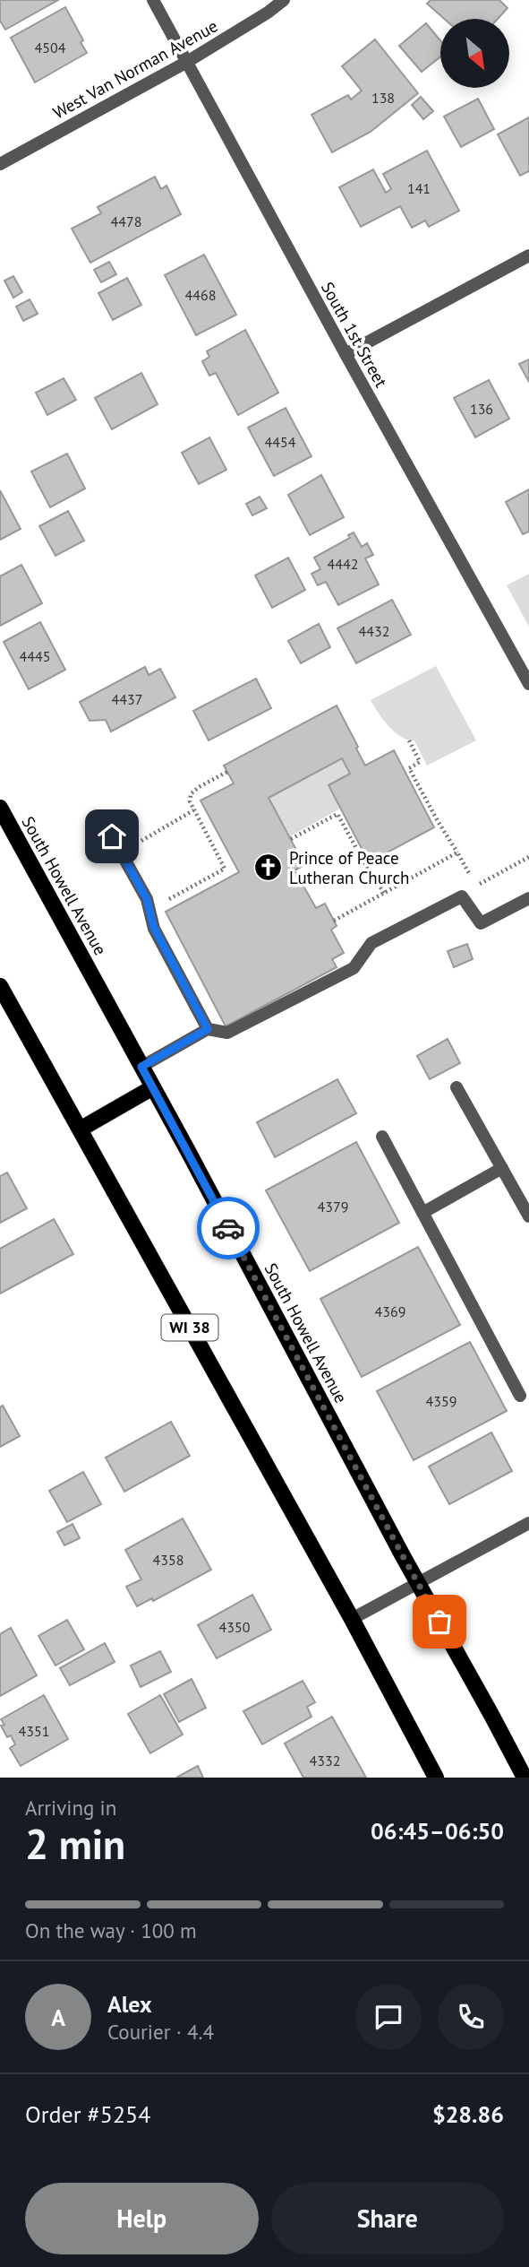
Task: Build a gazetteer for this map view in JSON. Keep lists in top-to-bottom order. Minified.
{"streets":{"main road":["South Howell Avenue","WI 38"],"street":["West Van Norman Avenue","South 1st Street"]},"crossings":[["West Van Norman Avenue","South 1st Street"]],"places":{"church":["Prince of Peace Lutheran Church"]},"house_numbers":["4504","138","141","4478","4468","136","4454","4442","4432","4445","4437","4379","4369","4359","4358","4350","4351","4332"],"north":"bottom right","page":{"heading":["2 min","Arriving in","06:45–06:50"],"panel":["Alex","Courier · 4.4","Order #5254","$28.86"],"bar":"On the way · 100 m","round":"A","buttons":["Help","Share"]}}
